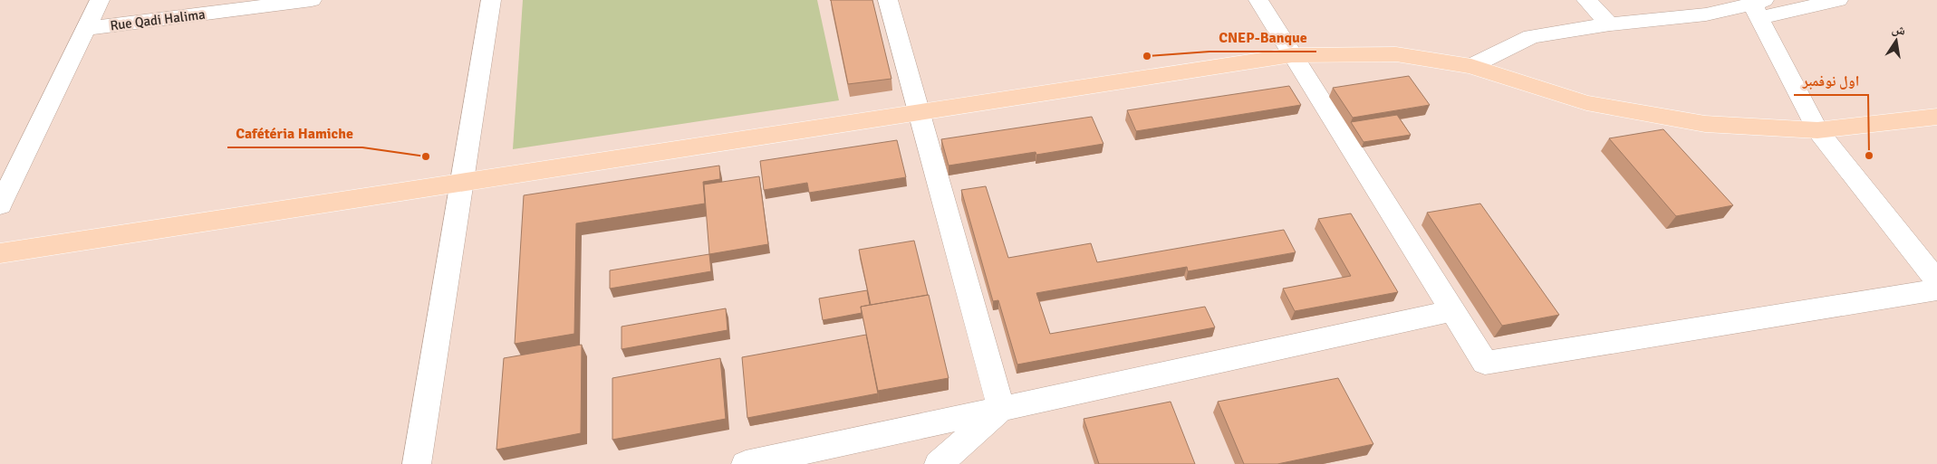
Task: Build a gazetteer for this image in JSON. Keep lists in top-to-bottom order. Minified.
{"streets":{"street":["Rue Qadi Halima"]},"places":["CNEP-Banque","اول نوفمبر","Cafétéria Hamiche"],"north":"top"}
